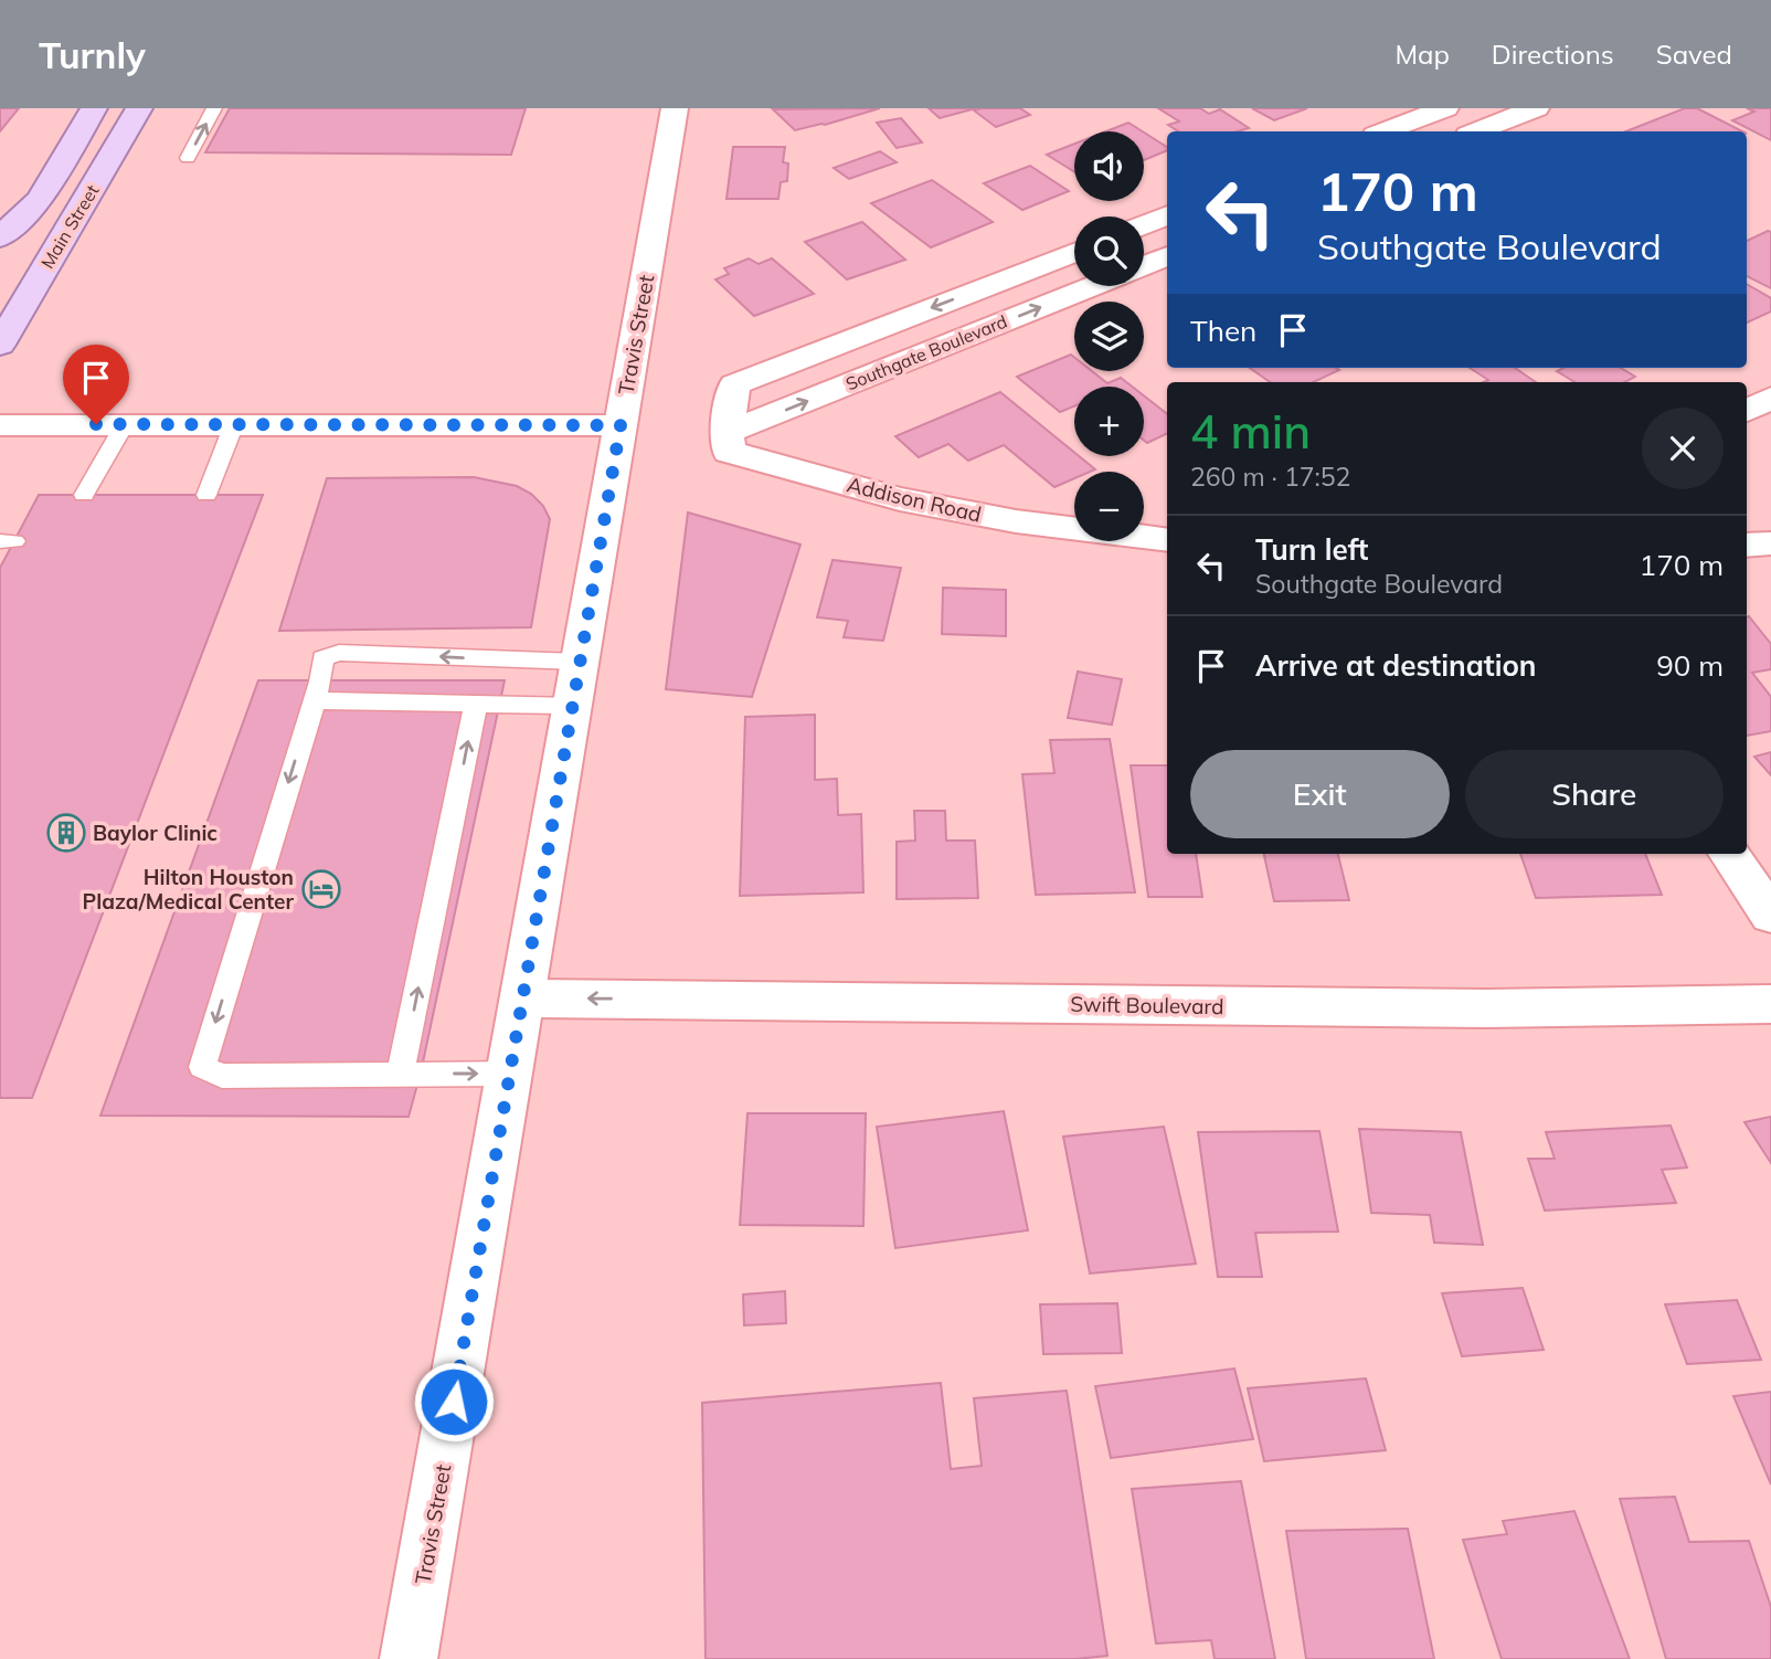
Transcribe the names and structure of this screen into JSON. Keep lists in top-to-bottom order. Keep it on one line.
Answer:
{"streets":{"main road":["Main Street"],"street":["Travis Street","Southgate Boulevard","Addison Road","Swift Boulevard"]},"crossings":[["Travis Street","Swift Boulevard"],["Southgate Boulevard","Addison Road"]],"one_way":["Swift Boulevard"],"places":{"building":["Baylor Clinic"],"hotel":["Hilton Houston Plaza/Medical Center"]},"page":{"header":"Turnly","nav":["Map","Directions","Saved"],"map_buttons":["+","−"],"turn":["170 m","Southgate Boulevard"],"then":"Then","heading":["4 min","260 m · 17:52"],"list":[{"name":"Turn left","note":"Southgate Boulevard","value":"170 m"},{"name":"Arrive at destination","value":"90 m"}],"buttons":["Exit","Share"]}}
